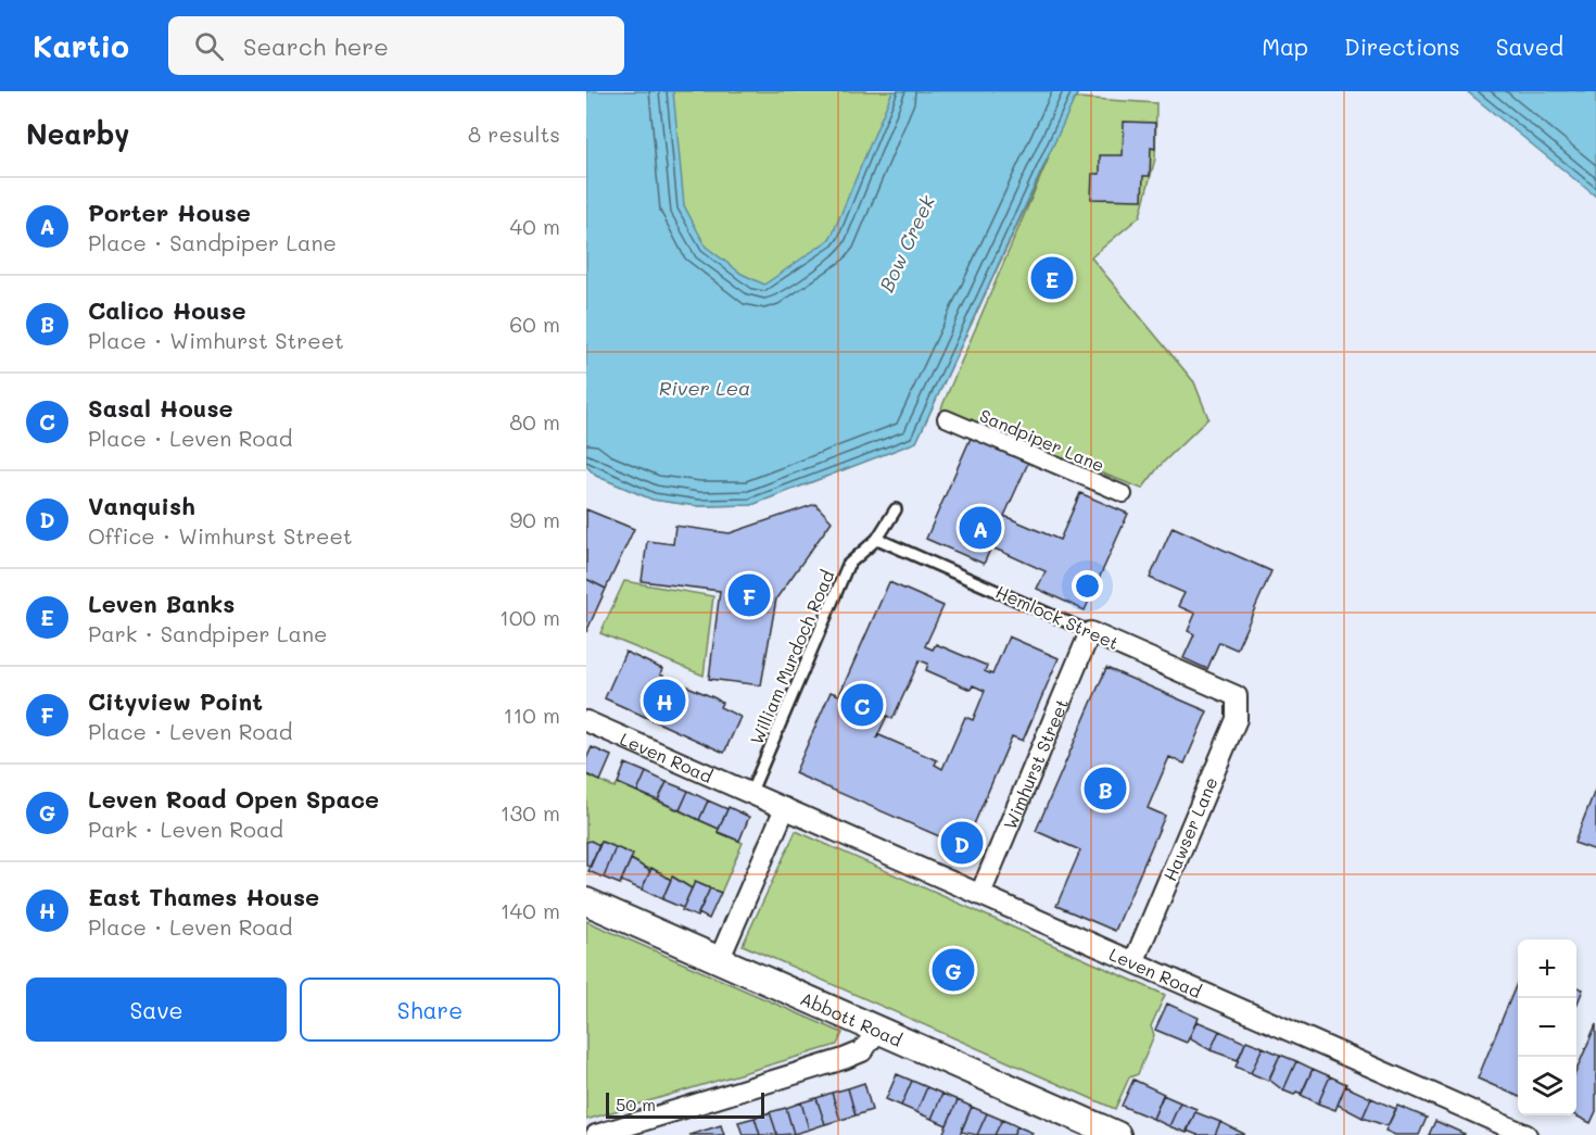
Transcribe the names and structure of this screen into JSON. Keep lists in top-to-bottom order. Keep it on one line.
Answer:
{"streets":{"main road":["Abbott Road"],"street":["Sandpiper Lane","Hemlock Street","Leven Road","Wimhurst Street","Hawser Lane"],"lane":["William Murdoch Road"]},"crossings":[["Hemlock Street","William Murdoch Road"],["Hemlock Street","Wimhurst Street"],["Hemlock Street","Hawser Lane"],["William Murdoch Road","Leven Road"],["Leven Road","Wimhurst Street"],["Leven Road","Hawser Lane"]],"water":["Bow Creek","River Lea"],"scale_bar":"50 m","page":{"header":"Kartio","search":"Search here","nav":["Map","Directions","Saved"],"heading":["Nearby","8 results"],"list":[{"mark":"A","name":"Porter House","note":"Place · Sandpiper Lane","value":"40 m"},{"mark":"B","name":"Calico House","note":"Place · Wimhurst Street","value":"60 m"},{"mark":"C","name":"Sasal House","note":"Place · Leven Road","value":"80 m"},{"mark":"D","name":"Vanquish","note":"Office · Wimhurst Street","value":"90 m"},{"mark":"E","name":"Leven Banks","note":"Park · Sandpiper Lane","value":"100 m"},{"mark":"F","name":"Cityview Point","note":"Place · Leven Road","value":"110 m"},{"mark":"G","name":"Leven Road Open Space","note":"Park · Leven Road","value":"130 m"},{"mark":"H","name":"East Thames House","note":"Place · Leven Road","value":"140 m"}],"pins":["E","A","F","H","C","B","D","G"],"map_buttons":["+","−"],"buttons":["Save","Share"],"scale":"50 m"}}
